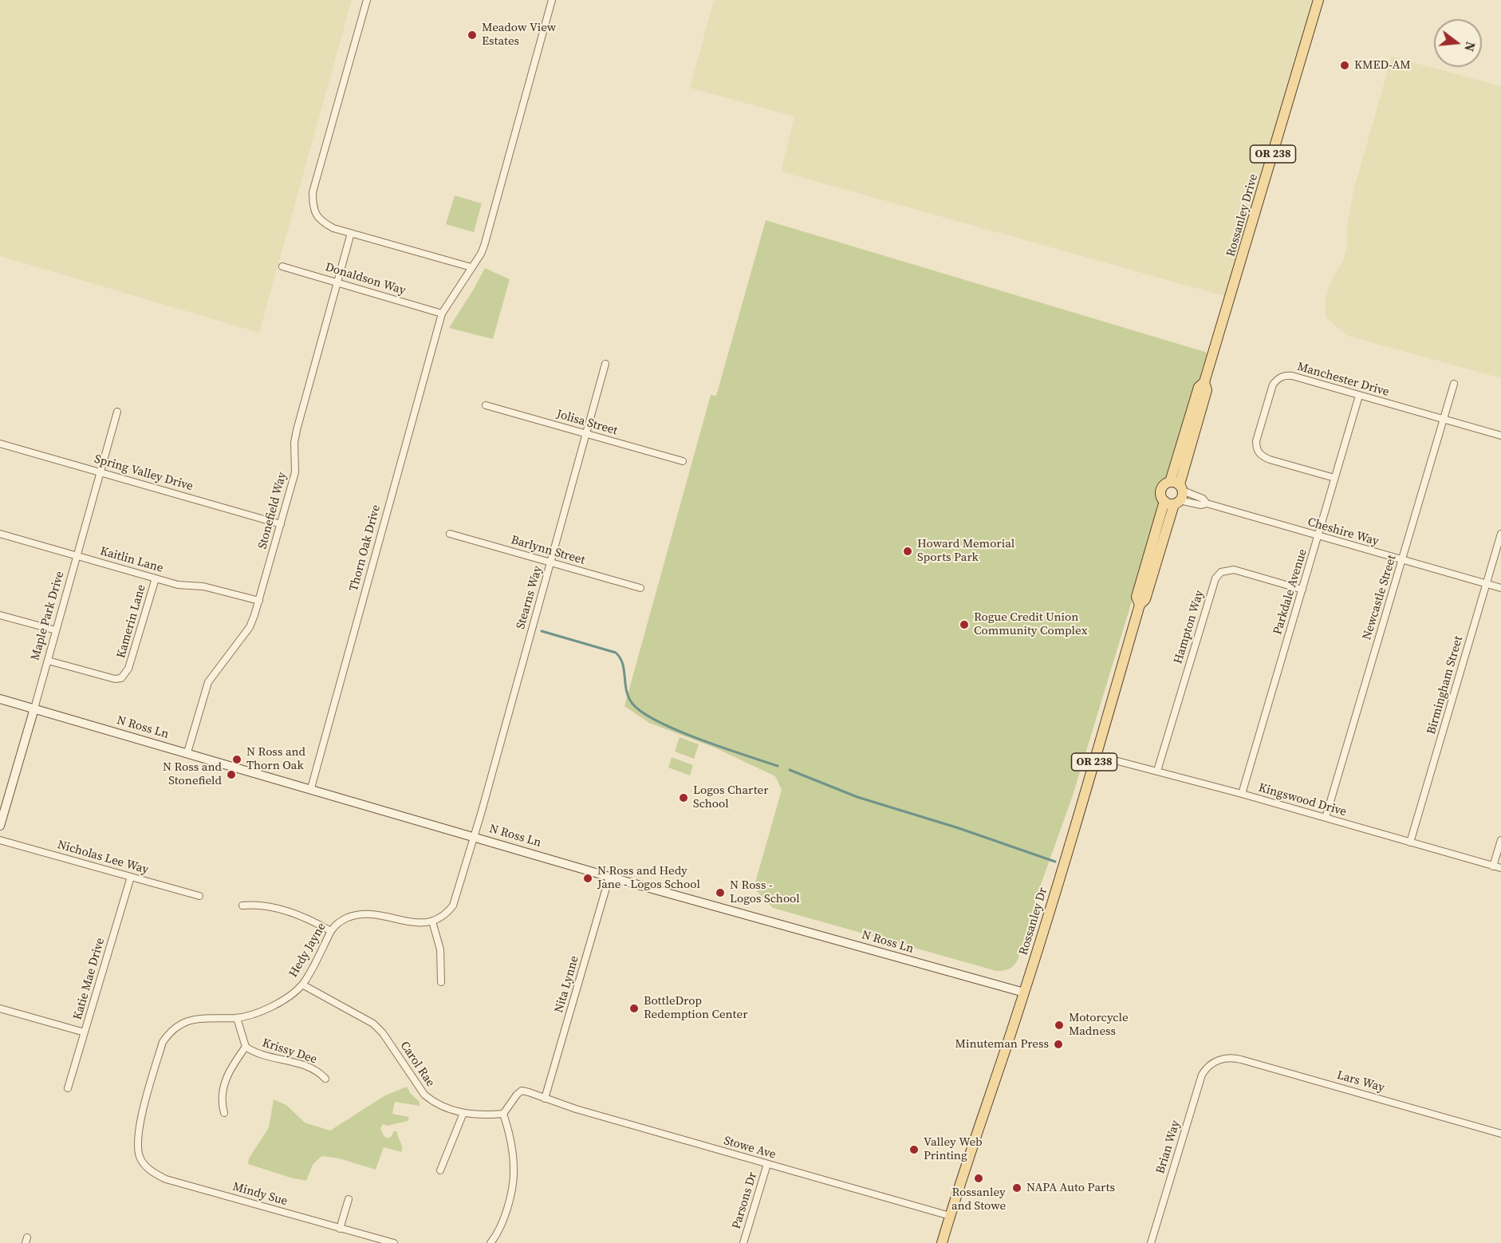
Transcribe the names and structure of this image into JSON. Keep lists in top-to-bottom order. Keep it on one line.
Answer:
{"streets":{"main road":["OR 238","Rossanley Drive","Maple Park Drive","N Ross Ln","Rossanley Dr"],"street":["Donaldson Way","Manchester Drive","Jolisa Street","Spring Valley Drive","Stonefield Way","Cheshire Way","Thorn Oak Drive","Barlynn Street","Kaitlin Lane","Parkdale Avenue","Stearns Way","Newcastle Street","Kamerin Lane","Hampton Way","Birmingham Street","Kingswood Drive","Nicholas Lee Way","Hedy Jayne","Katie Mae Drive","Nita Lynne","Krissy Dee","Carol Rae","Lars Way","Brian Way","Stowe Ave","Mindy Sue","Parsons Dr"]},"crossings":[["Rossanley Drive","Cheshire Way"],["Rossanley Drive","Rossanley Dr"],["Donaldson Way","Stonefield Way"],["Donaldson Way","Thorn Oak Drive"],["Manchester Drive","Parkdale Avenue"],["Manchester Drive","Newcastle Street"],["Jolisa Street","Stearns Way"],["Spring Valley Drive","Stonefield Way"],["Spring Valley Drive","Maple Park Drive"],["Stonefield Way","Kaitlin Lane"],["Stonefield Way","N Ross Ln"],["Cheshire Way","Parkdale Avenue"],["Cheshire Way","Newcastle Street"],["Cheshire Way","Birmingham Street"],["Thorn Oak Drive","N Ross Ln"],["Barlynn Street","Stearns Way"],["Kaitlin Lane","Maple Park Drive"],["Kaitlin Lane","Kamerin Lane"],["Parkdale Avenue","Hampton Way"],["Parkdale Avenue","Kingswood Drive"],["Stearns Way","N Ross Ln"],["Newcastle Street","Kingswood Drive"],["Maple Park Drive","Kamerin Lane"],["Maple Park Drive","N Ross Ln"],["Hampton Way","Kingswood Drive"],["Birmingham Street","Kingswood Drive"],["N Ross Ln","Rossanley Dr"],["N Ross Ln","Nita Lynne"],["Kingswood Drive","Rossanley Dr"],["Nicholas Lee Way","Katie Mae Drive"],["Rossanley Dr","Stowe Ave"],["Hedy Jayne","Carol Rae"],["Hedy Jayne","Mindy Sue"],["Nita Lynne","Stowe Ave"],["Lars Way","Brian Way"],["Stowe Ave","Parsons Dr"]],"places":["Meadow View Estates","KMED-AM","Howard Memorial Sports Park","Rogue Credit Union Community Complex","N Ross and Thorn Oak","N Ross and Stonefield","Logos Charter School","N Ross and Hedy Jane - Logos School","N Ross - Logos School","BottleDrop Redemption Center","Motorcycle Madness","Minuteman Press","Valley Web Printing","Rossanley and Stowe","NAPA Auto Parts"],"north":"right"}
